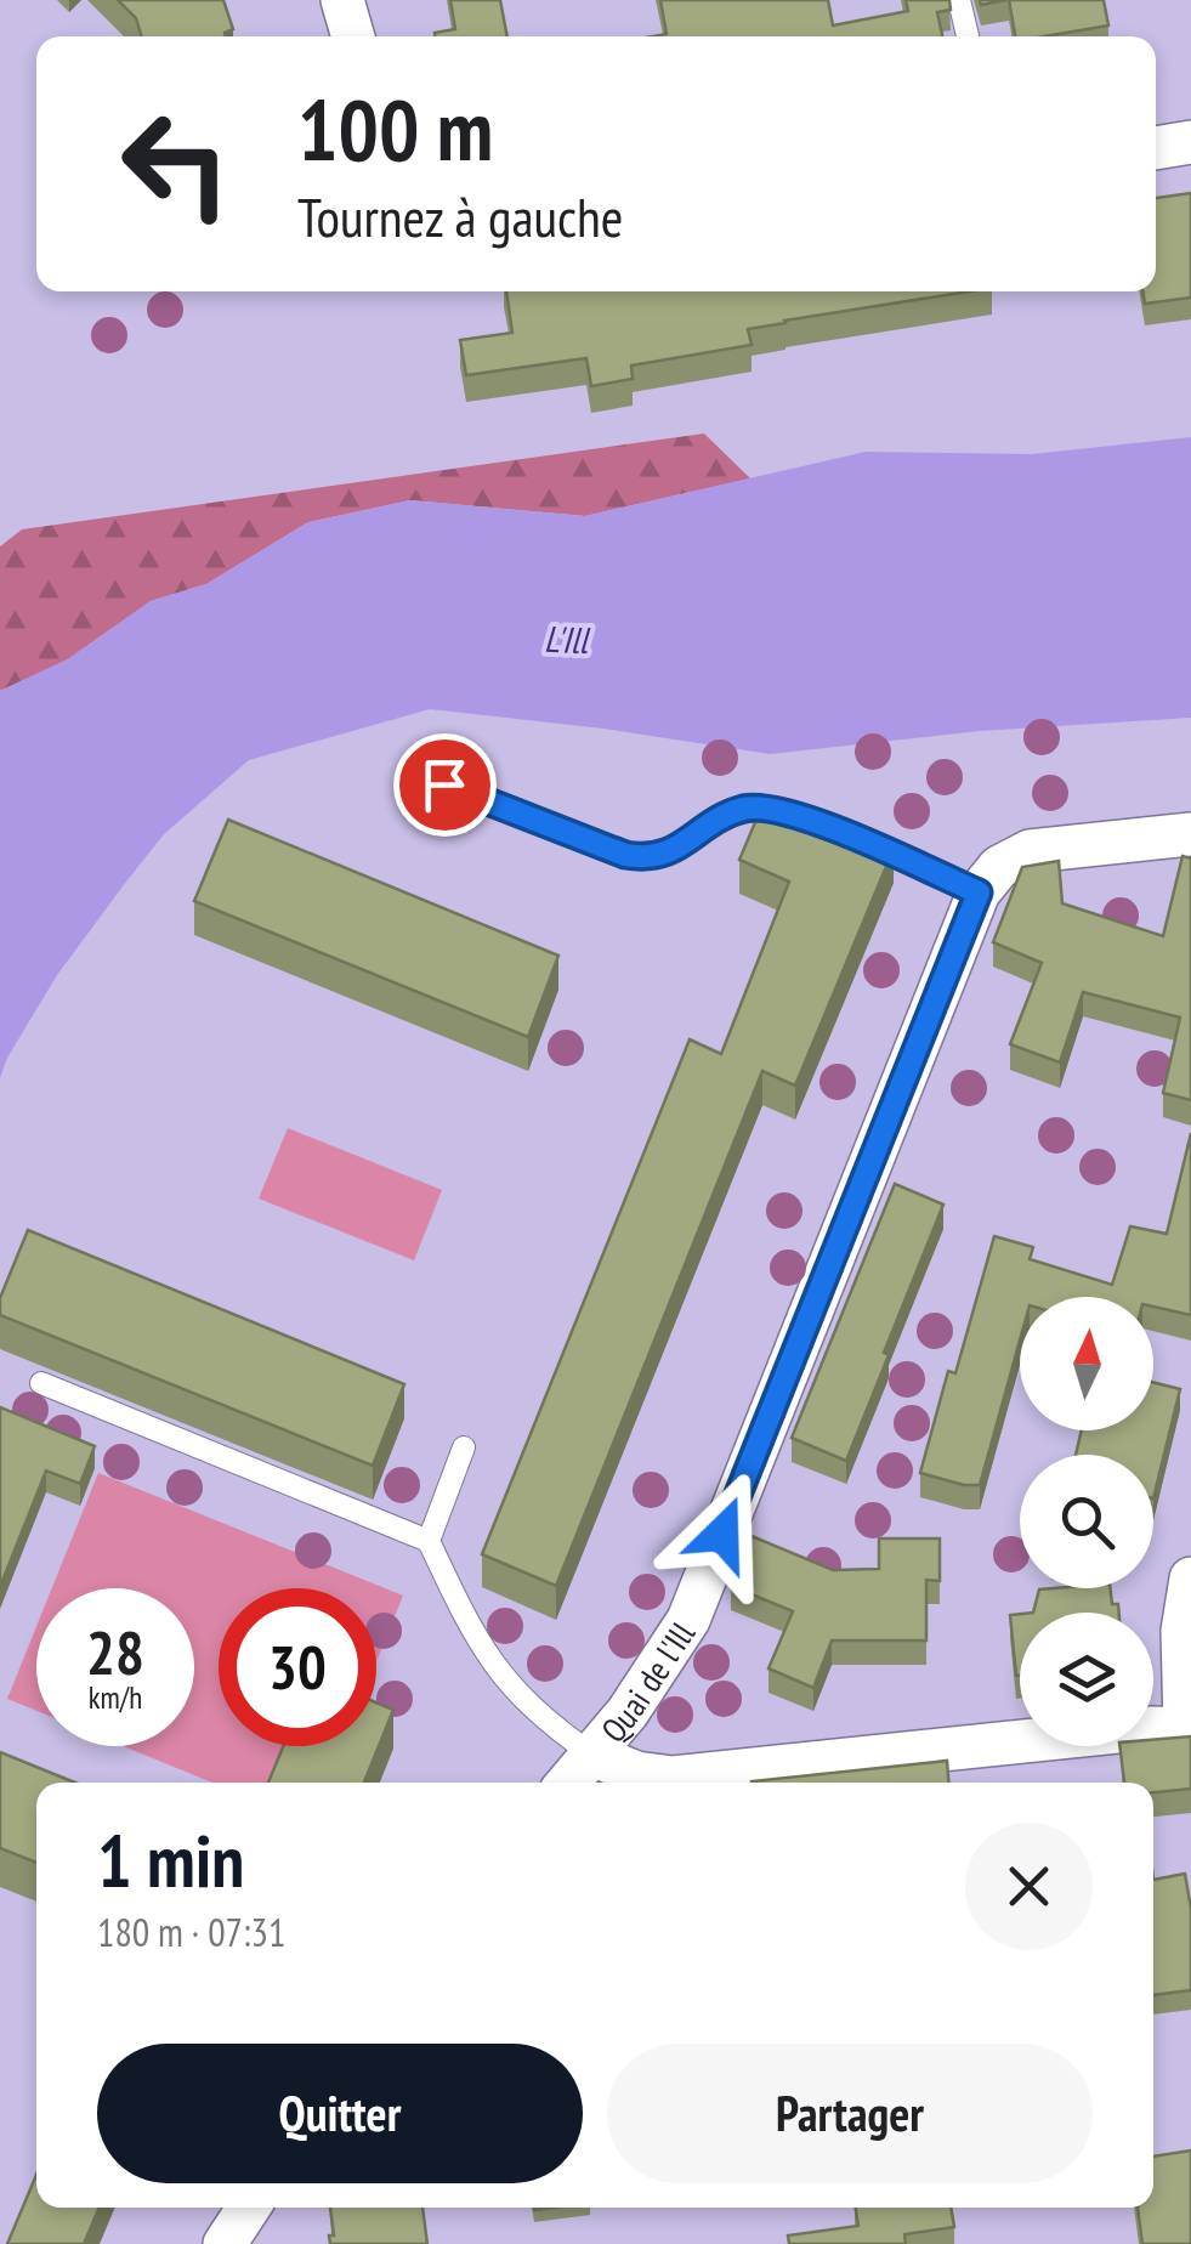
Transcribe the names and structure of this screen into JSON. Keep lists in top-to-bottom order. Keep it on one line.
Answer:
{"streets":{"street":["Quai de l'Ill"]},"water":["L'Ill"],"north":"top","page":{"turn":["100 m","Tournez à gauche"],"speed":"28 km/h","limit":"30","heading":["1 min","180 m · 07:31"],"buttons":["Quitter","Partager"]}}
